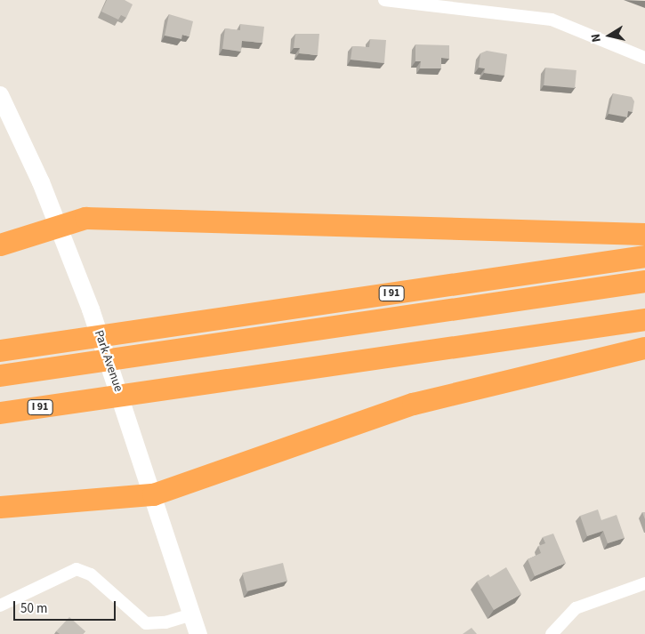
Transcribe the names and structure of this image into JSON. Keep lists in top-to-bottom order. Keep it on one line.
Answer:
{"streets":{"highway":["I 91"],"main road":["Park Avenue"]},"scale_bar":"50 m","north":"left"}
